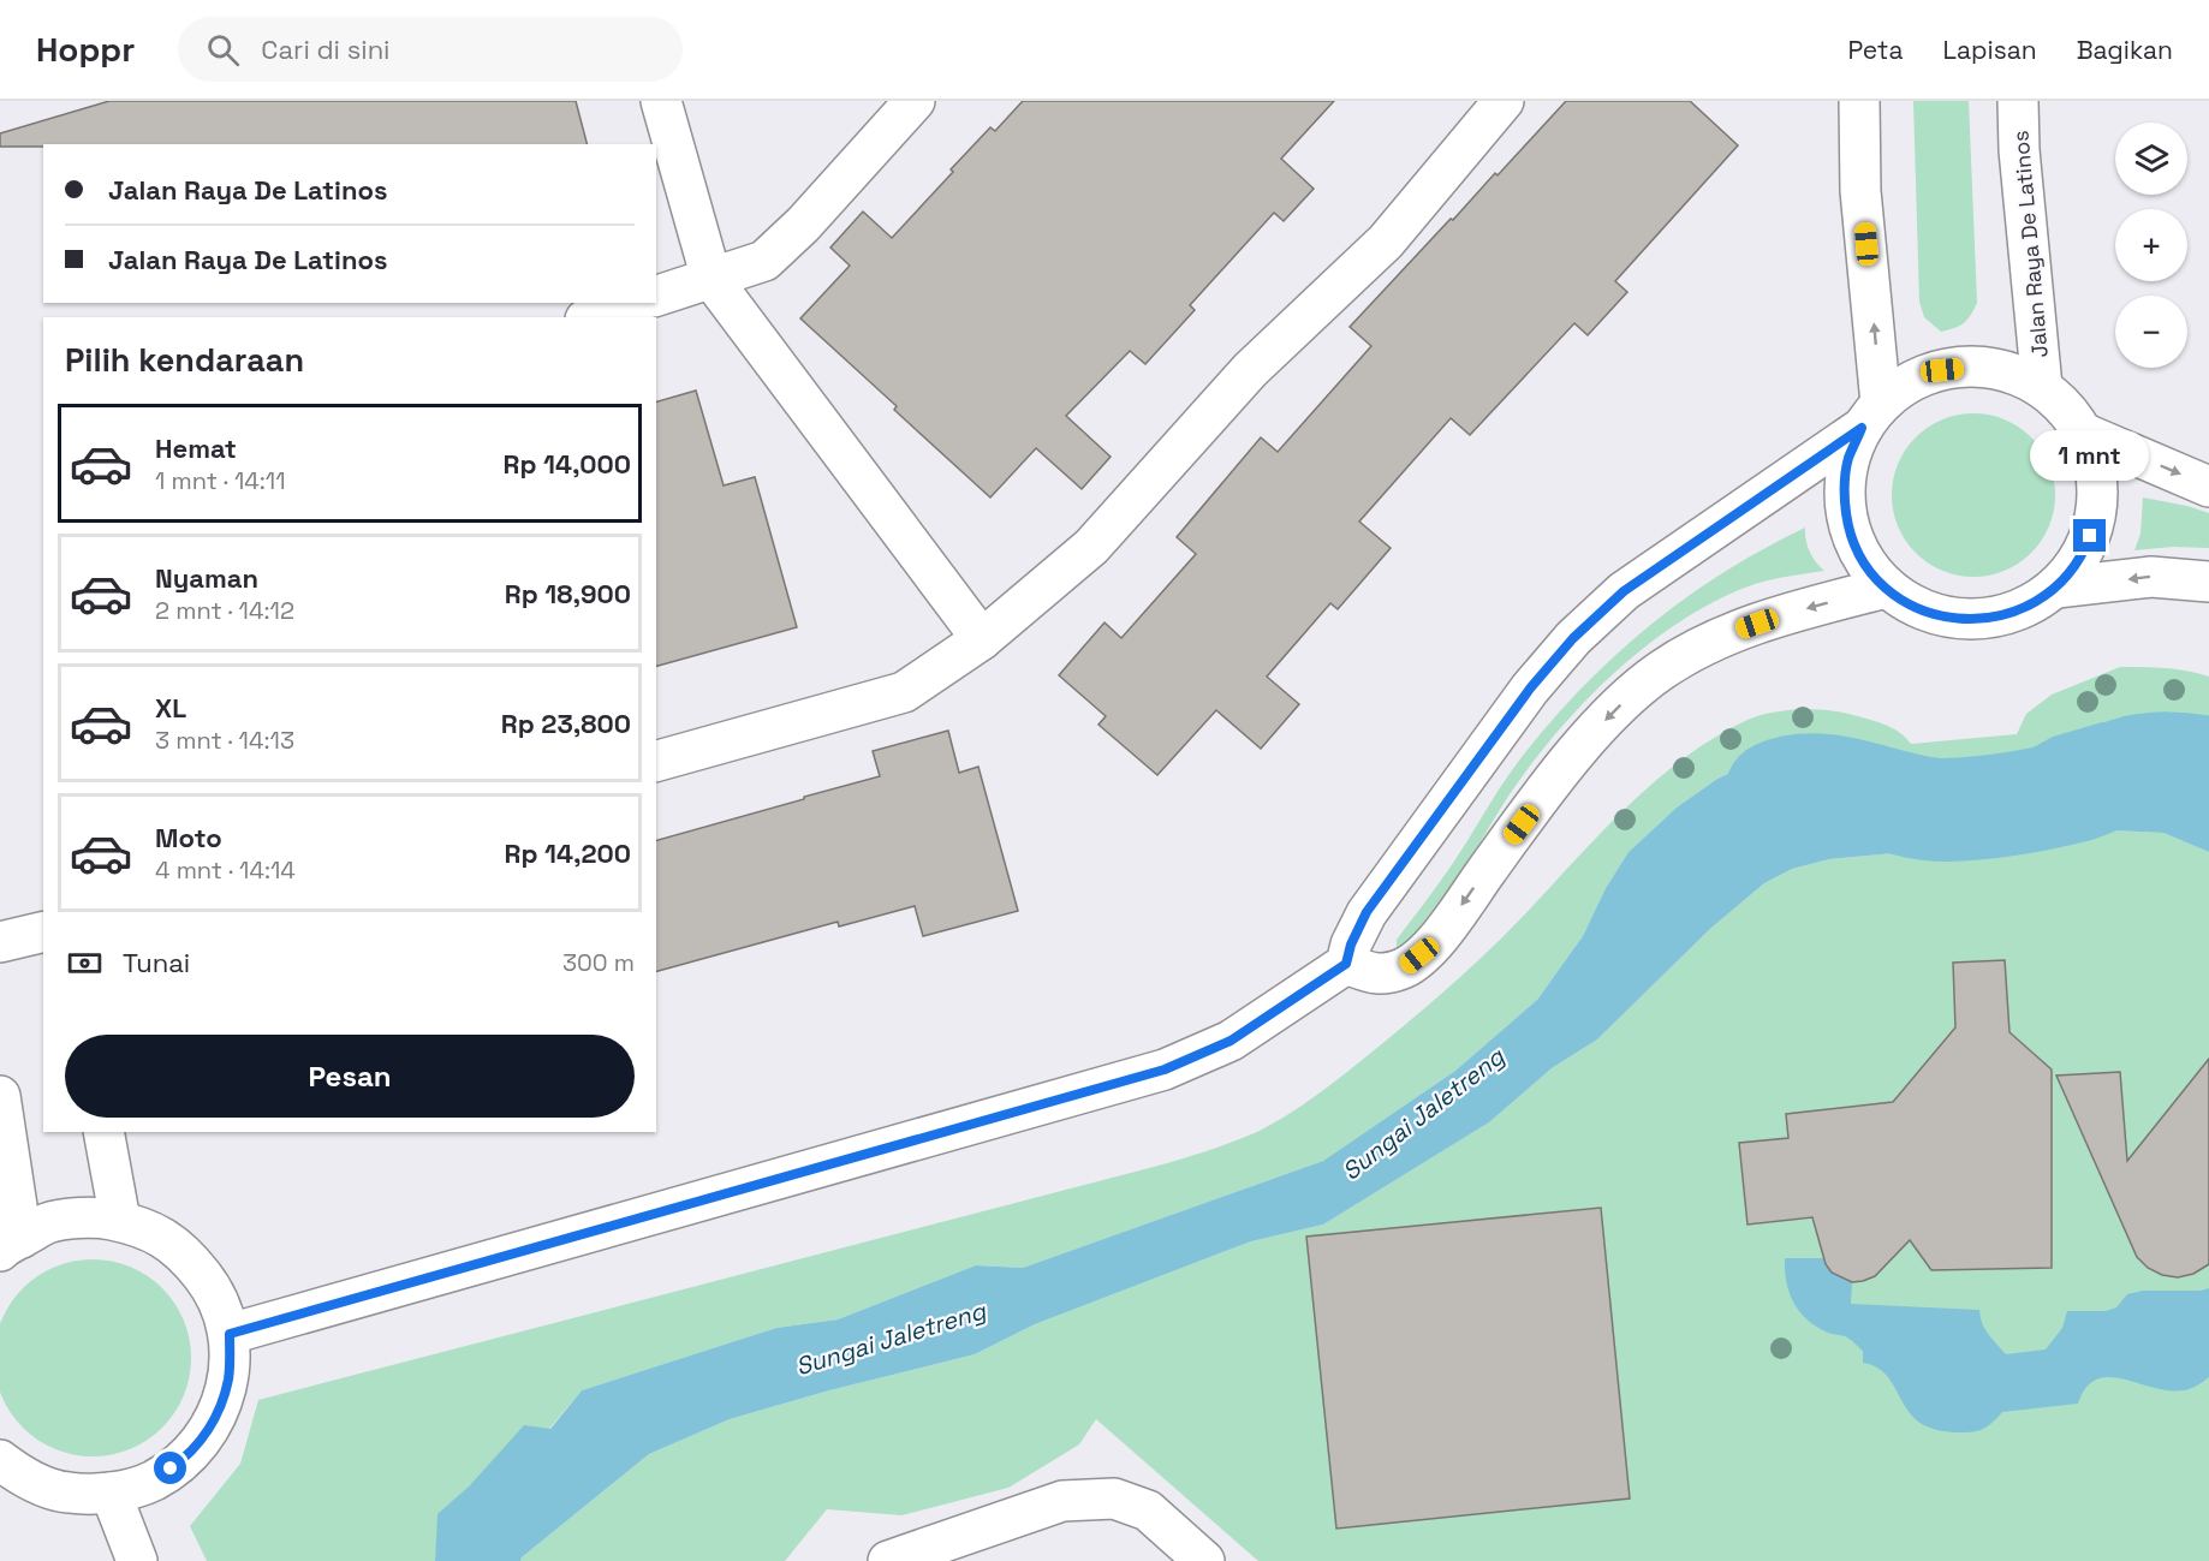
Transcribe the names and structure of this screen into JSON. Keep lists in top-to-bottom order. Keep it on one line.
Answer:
{"streets":{"street":["Jalan Raya De Latinos"]},"water":["Sungai Jaletreng"],"page":{"header":"Hoppr","search":"Cari di sini","nav":["Peta","Lapisan","Bagikan"],"map_buttons":["+","−"],"banner":["Jalan Raya De Latinos","Jalan Raya De Latinos"],"heading":"Pilih kendaraan","list":[{"name":"Hemat","note":"1 mnt · 14:11","value":"Rp 14,000"},{"name":"Nyaman","note":"2 mnt · 14:12","value":"Rp 18,900"},{"name":"XL","note":"3 mnt · 14:13","value":"Rp 23,800"},{"name":"Moto","note":"4 mnt · 14:14","value":"Rp 14,200"}],"bubble":"1 mnt","pay":["Tunai","300 m"],"buttons":"Pesan"}}
